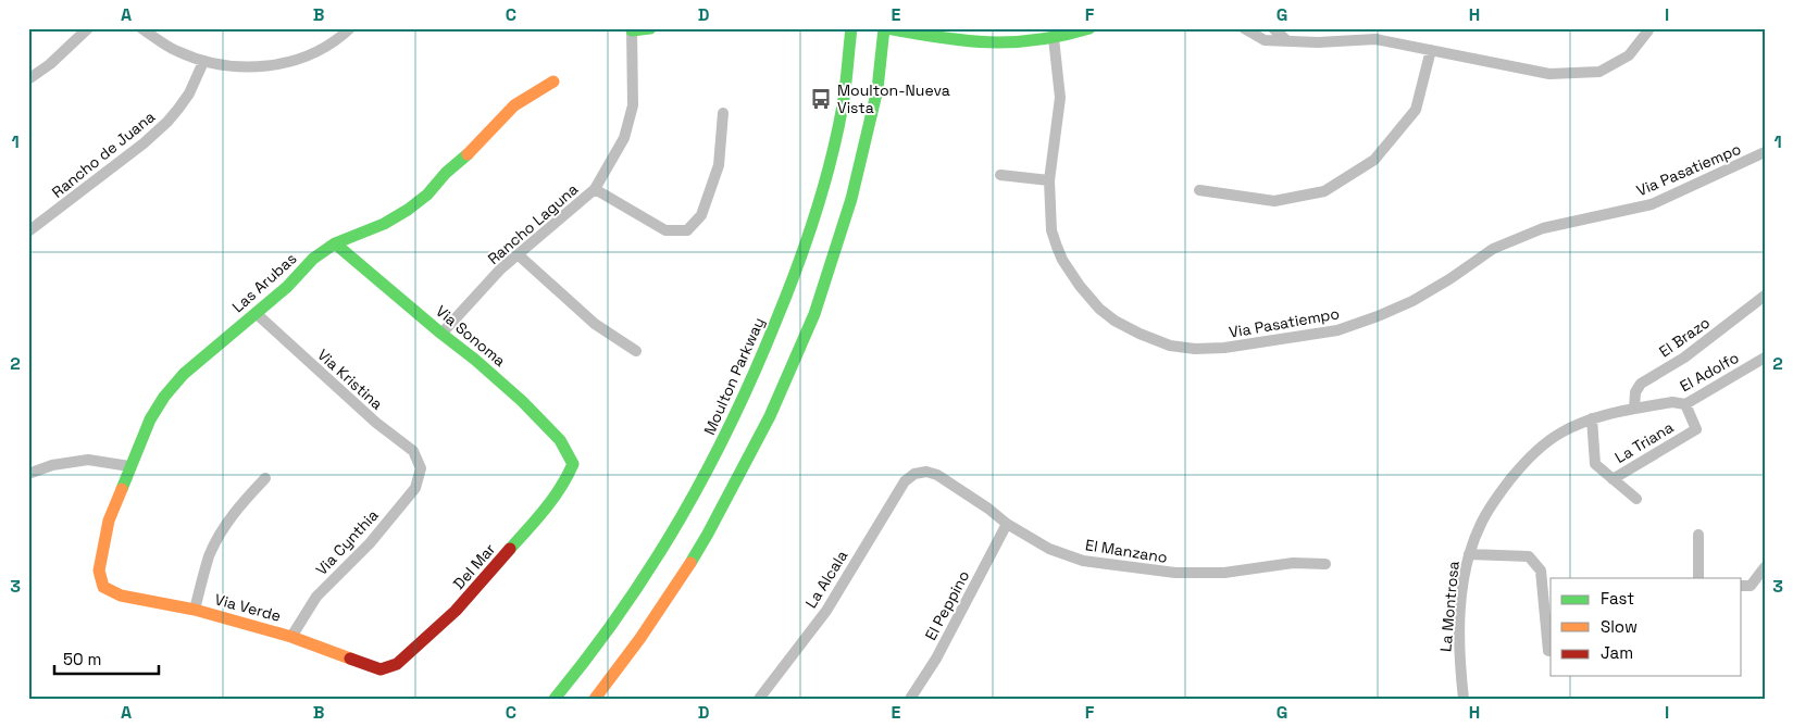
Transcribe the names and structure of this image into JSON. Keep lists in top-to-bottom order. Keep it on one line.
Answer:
{"streets":{"street":["Rancho de Juana","Via Pasatiempo","Rancho Laguna","Las Arubas","Via Sonoma","El Brazo","El Adolfo","Moulton Parkway","Via Kristina","La Triana","Via Cynthia","El Manzano","Del Mar","La Alcala","El Peppino","La Montrosa","Via Verde"]},"crossings":[["Rancho Laguna","Via Sonoma"],["Las Arubas","Via Sonoma"],["Las Arubas","Via Kristina"],["Las Arubas","Via Verde"],["Via Sonoma","Del Mar"],["El Brazo","El Adolfo"],["El Brazo","La Montrosa"],["El Adolfo","La Triana"],["El Adolfo","La Montrosa"],["Via Kristina","Via Cynthia"],["Via Cynthia","Via Verde"],["El Manzano","La Alcala"],["El Manzano","El Peppino"],["Del Mar","Via Verde"]],"places":{"bus stop":["Moulton-Nueva Vista"]},"legend":["Fast","Slow","Jam"],"scale_bar":"50 m","grid":{"columns":["A","B","C","D","E","F","G","H","I"],"rows":["1","2","3"]}}
